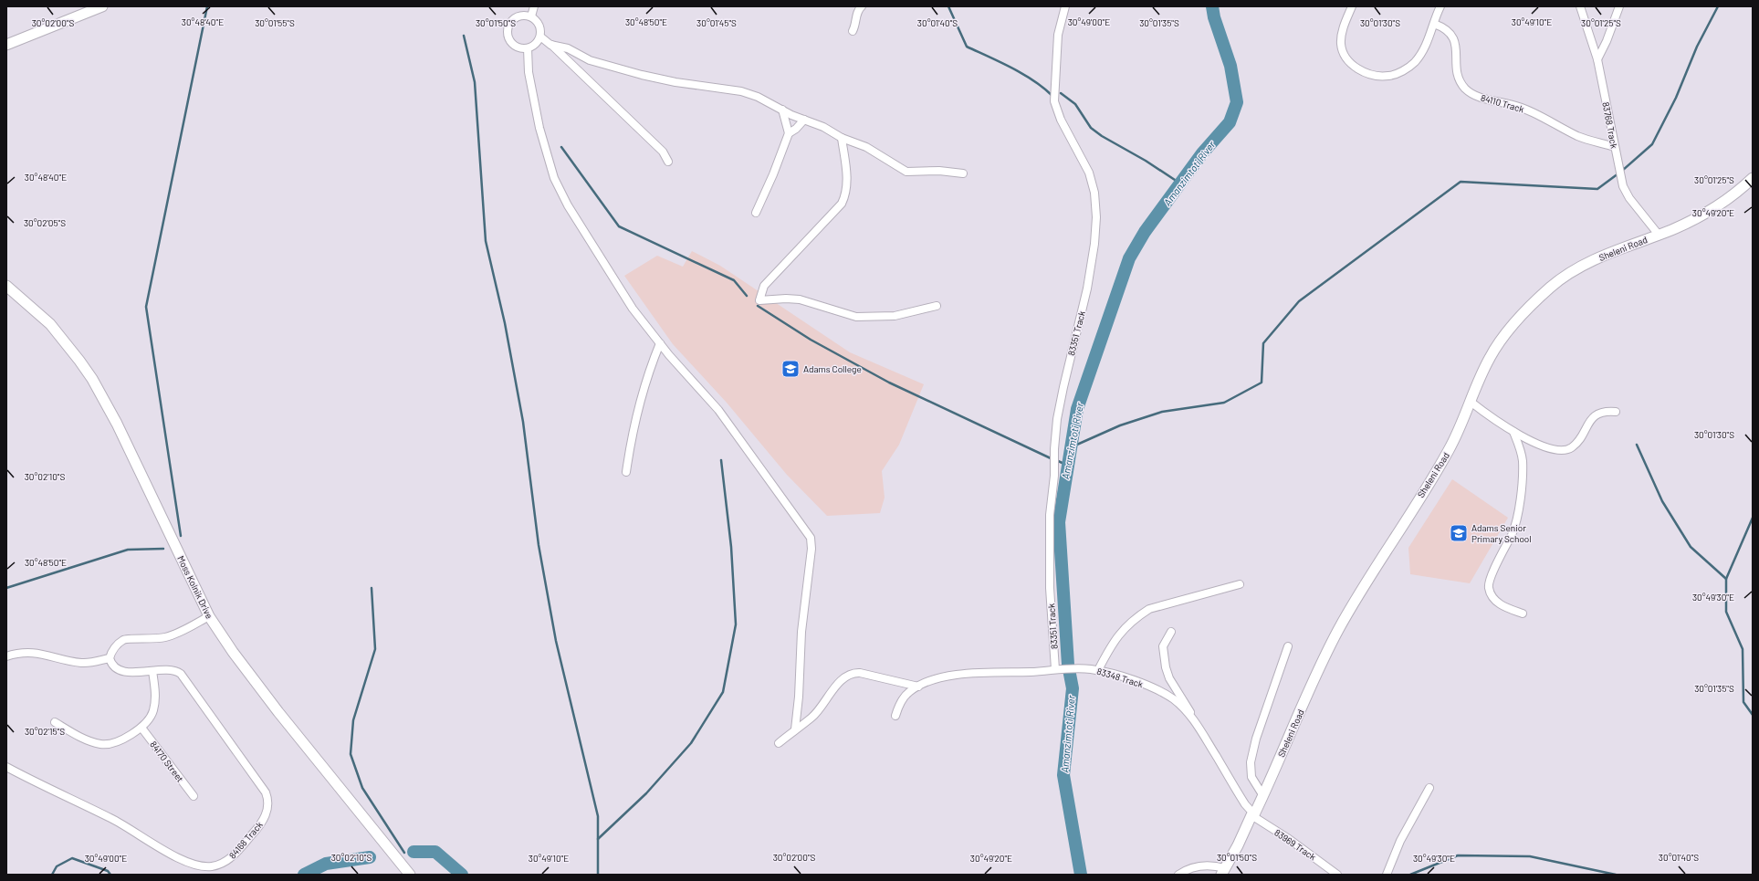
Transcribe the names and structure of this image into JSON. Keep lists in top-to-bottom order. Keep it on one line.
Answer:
{"streets":{"street":["84110 Track","83768 Track","Sheleni Road","83351 Track","Moss Kolnik Drive","83348 Track","84170 Street","84168 Track","83969 Track"]},"crossings":[["84110 Track","83768 Track"],["83768 Track","Sheleni Road"],["Sheleni Road","83348 Track"],["Sheleni Road","83969 Track"],["83351 Track","83348 Track"],["83348 Track","83969 Track"]],"water":["Amanzimtoti River"],"places":{"school or university":["Adams College","Adams Senior Primary School"]},"coordinates":["30°48'40\"E","30°48'50\"E","30°49'00\"E","30°49'10\"E","30°02'00\"S","30°01'55\"S","30°01'50\"S","30°01'45\"S","30°01'35\"S","30°01'30\"S","30°01'40\"S","30°01'25\"S","30°49'20\"E","30°02'05\"S","30°02'10\"S","30°49'30\"E","30°02'15\"S"]}
